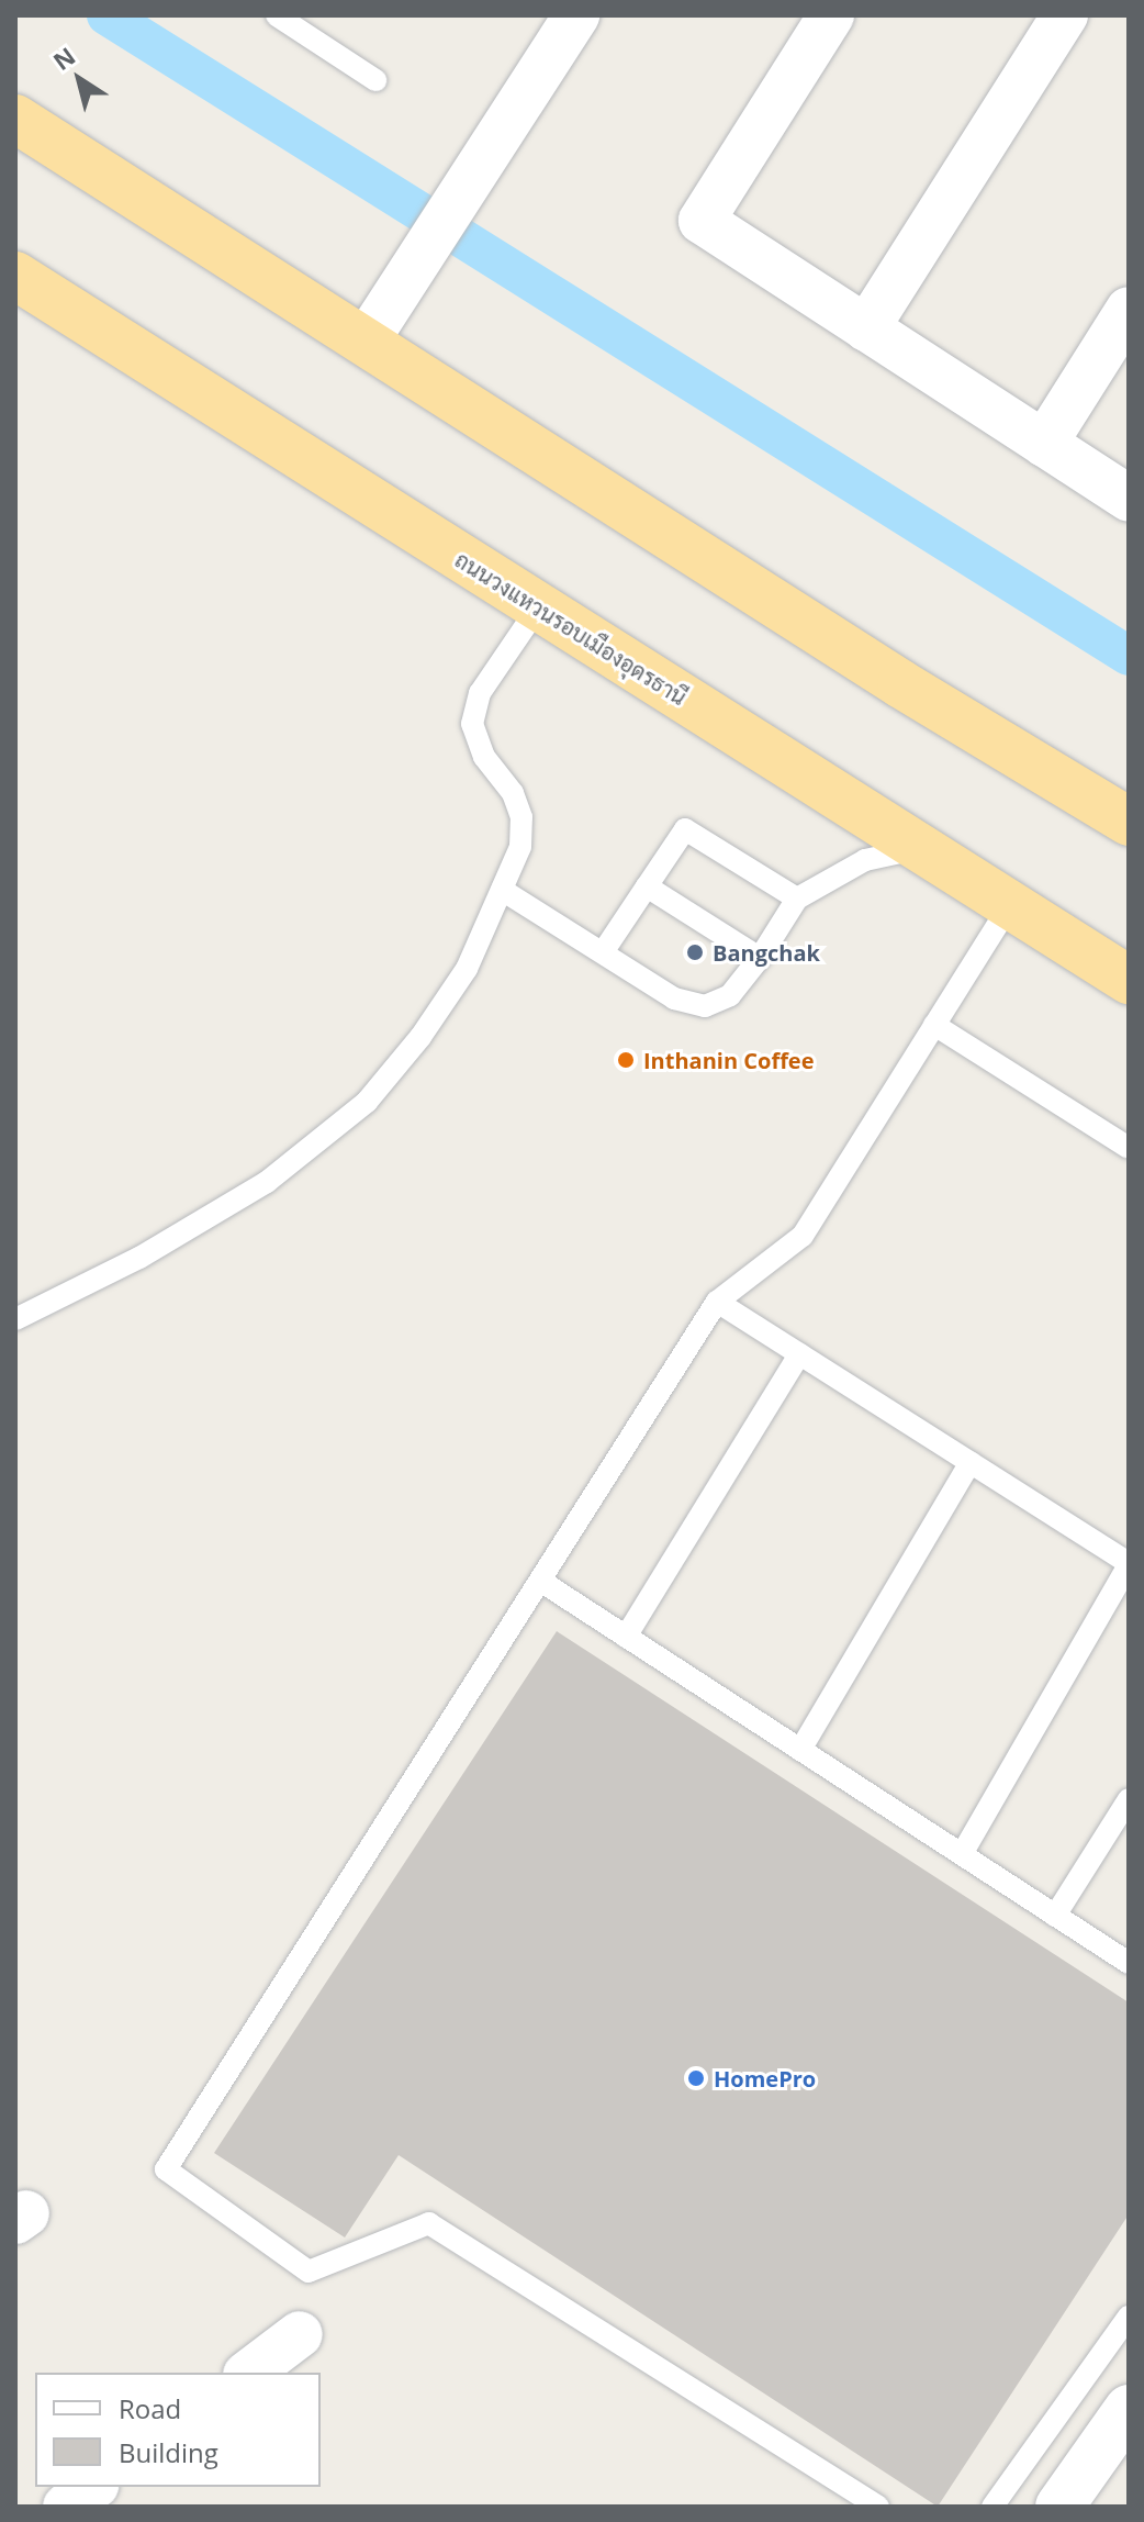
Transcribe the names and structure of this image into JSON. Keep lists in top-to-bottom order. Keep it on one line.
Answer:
{"streets":{"highway":["ถนนวงแหวนรอบเมืองอุดรธานี"]},"places":["Bangchak","Inthanin Coffee","HomePro"],"legend":["Road","Building"],"north":"top left"}
